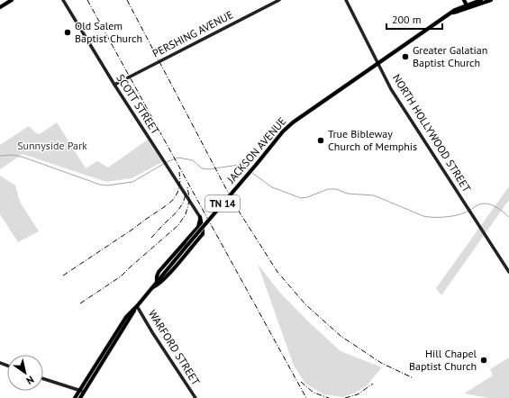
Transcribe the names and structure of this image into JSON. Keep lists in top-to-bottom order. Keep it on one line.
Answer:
{"streets":{"main road":["PERSHING AVENUE","SCOTT STREET","NORTH HOLLYWOOD STREET","JACKSON AVENUE","TN 14","WARFORD STREET"]},"crossings":[["PERSHING AVENUE","SCOTT STREET"],["NORTH HOLLYWOOD STREET","JACKSON AVENUE"],["JACKSON AVENUE","WARFORD STREET"]],"parks":["Sunnyside Park"],"places":["Old Salem Baptist Church","Greater Galatian Baptist Church","True Bibleway Church of Memphis","Hill Chapel Baptist Church"],"scale_bar":"200 m","north":"bottom right"}
